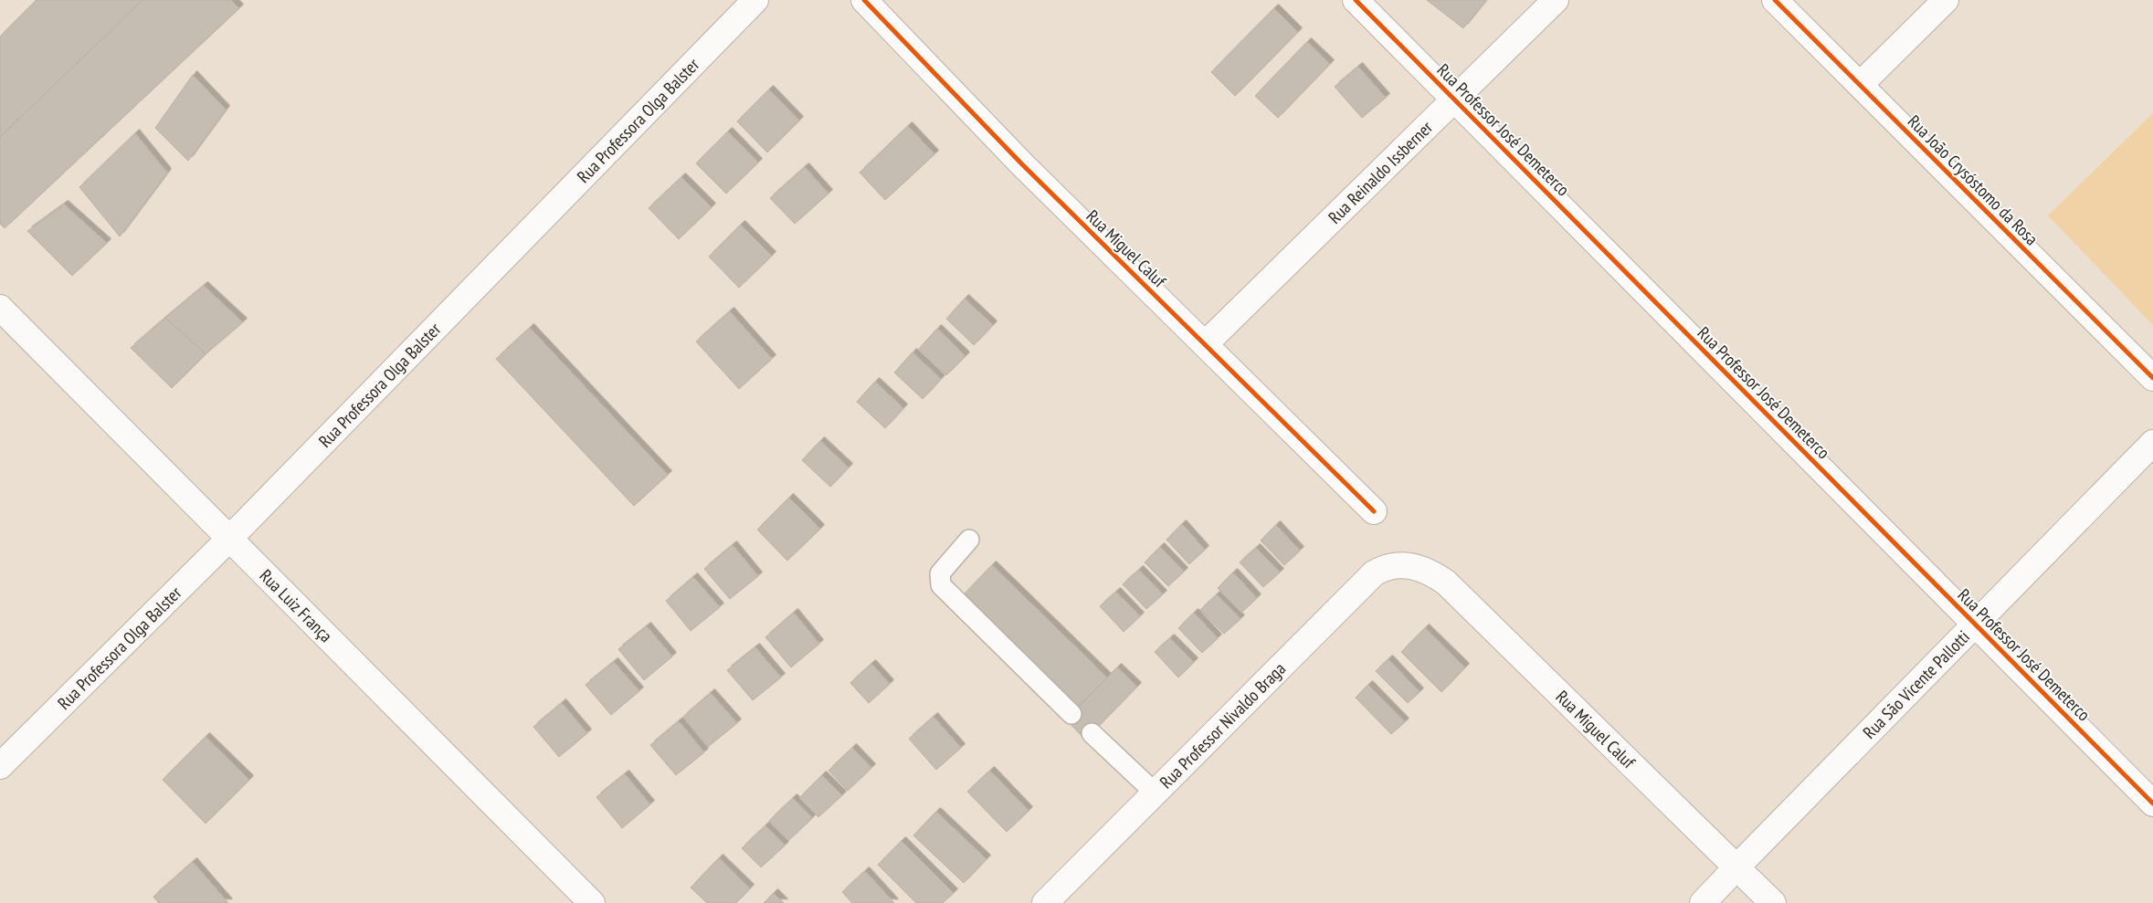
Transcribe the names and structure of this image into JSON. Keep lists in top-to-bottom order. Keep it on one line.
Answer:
{"streets":{"main road":["Rua Professora Olga Balster","Rua Professor José Demeterco","Rua Reinaldo Issberner","Rua João Crysóstomo da Rosa","Rua Miguel Caluf","Rua Luiz França","Rua São Vicente Pallotti","Rua Professor Nivaldo Braga"]},"crossings":[["Rua Professora Olga Balster","Rua Luiz França"],["Rua Professor José Demeterco","Rua Reinaldo Issberner"],["Rua Professor José Demeterco","Rua São Vicente Pallotti"],["Rua Reinaldo Issberner","Rua Miguel Caluf"],["Rua Miguel Caluf","Rua São Vicente Pallotti"],["Rua Miguel Caluf","Rua Professor Nivaldo Braga"]]}
